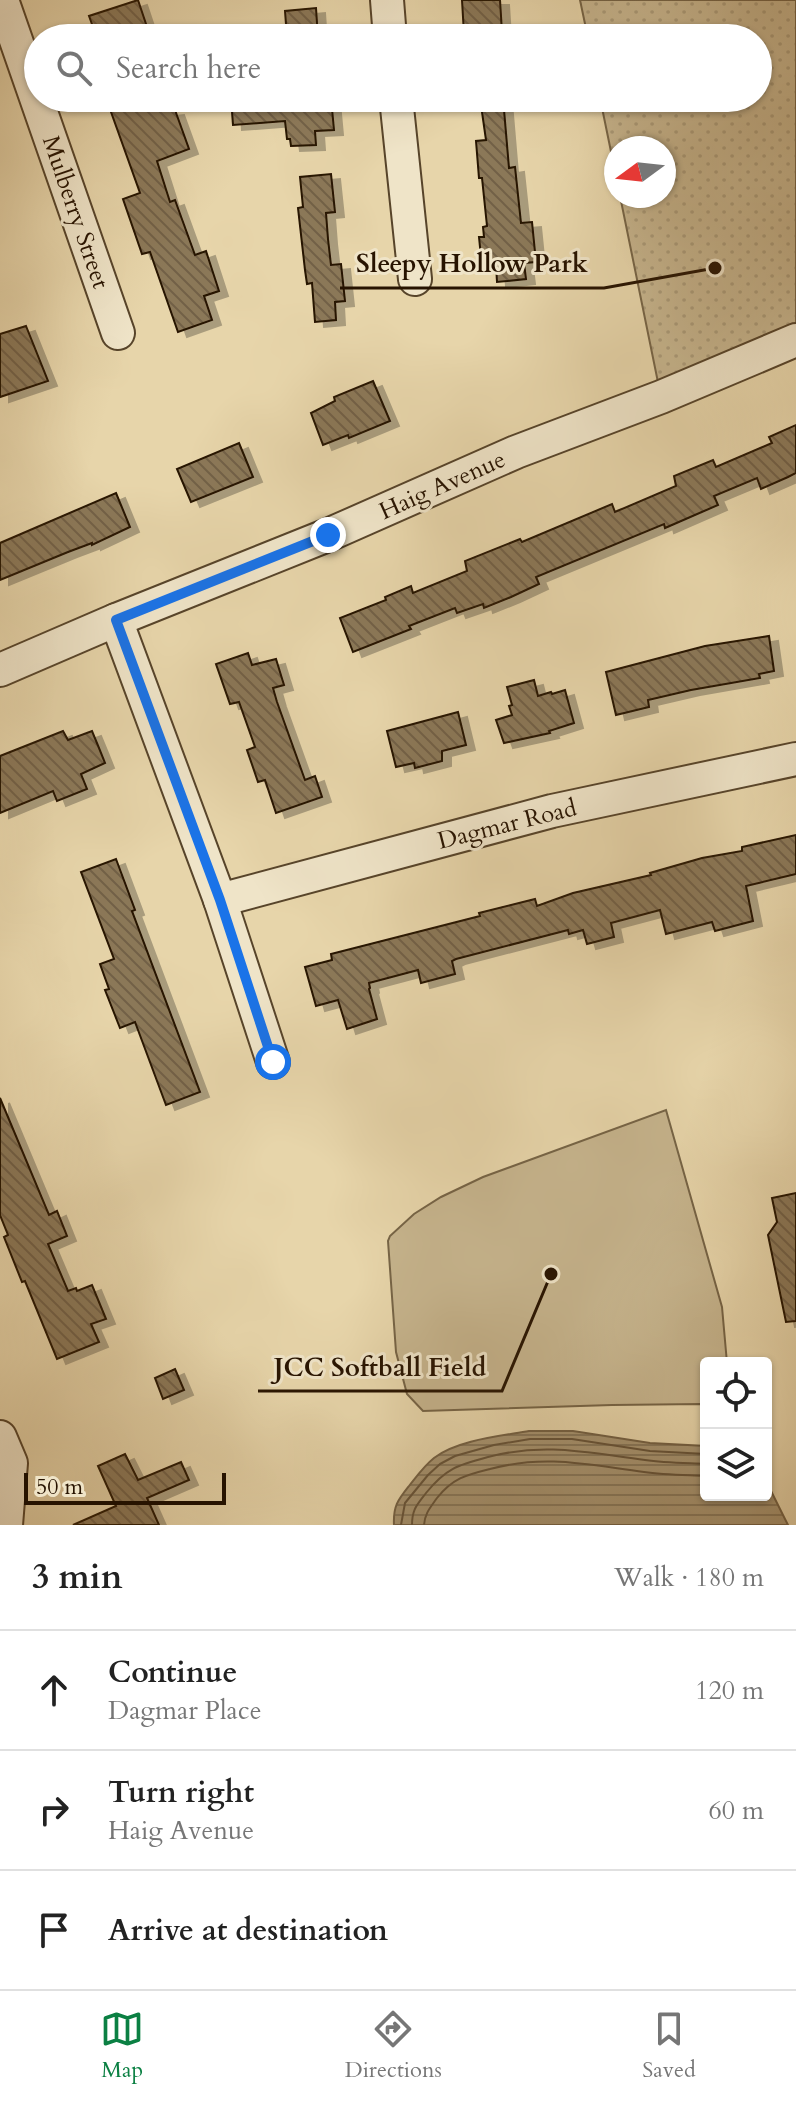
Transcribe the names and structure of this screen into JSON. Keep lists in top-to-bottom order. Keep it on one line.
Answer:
{"streets":{"street":["Mulberry Street","Haig Avenue","Dagmar Road"]},"places":["Sleepy Hollow Park","JCC Softball Field"],"scale_bar":"50 m","north":"left","page":{"search":"Search here","scale":"50 m","heading":["3 min","Walk · 180 m"],"list":[["Continue","Dagmar Place","120 m"],["Turn right","Haig Avenue","60 m"],"Arrive at destination"],"nav":["Map","Directions","Saved"]}}
